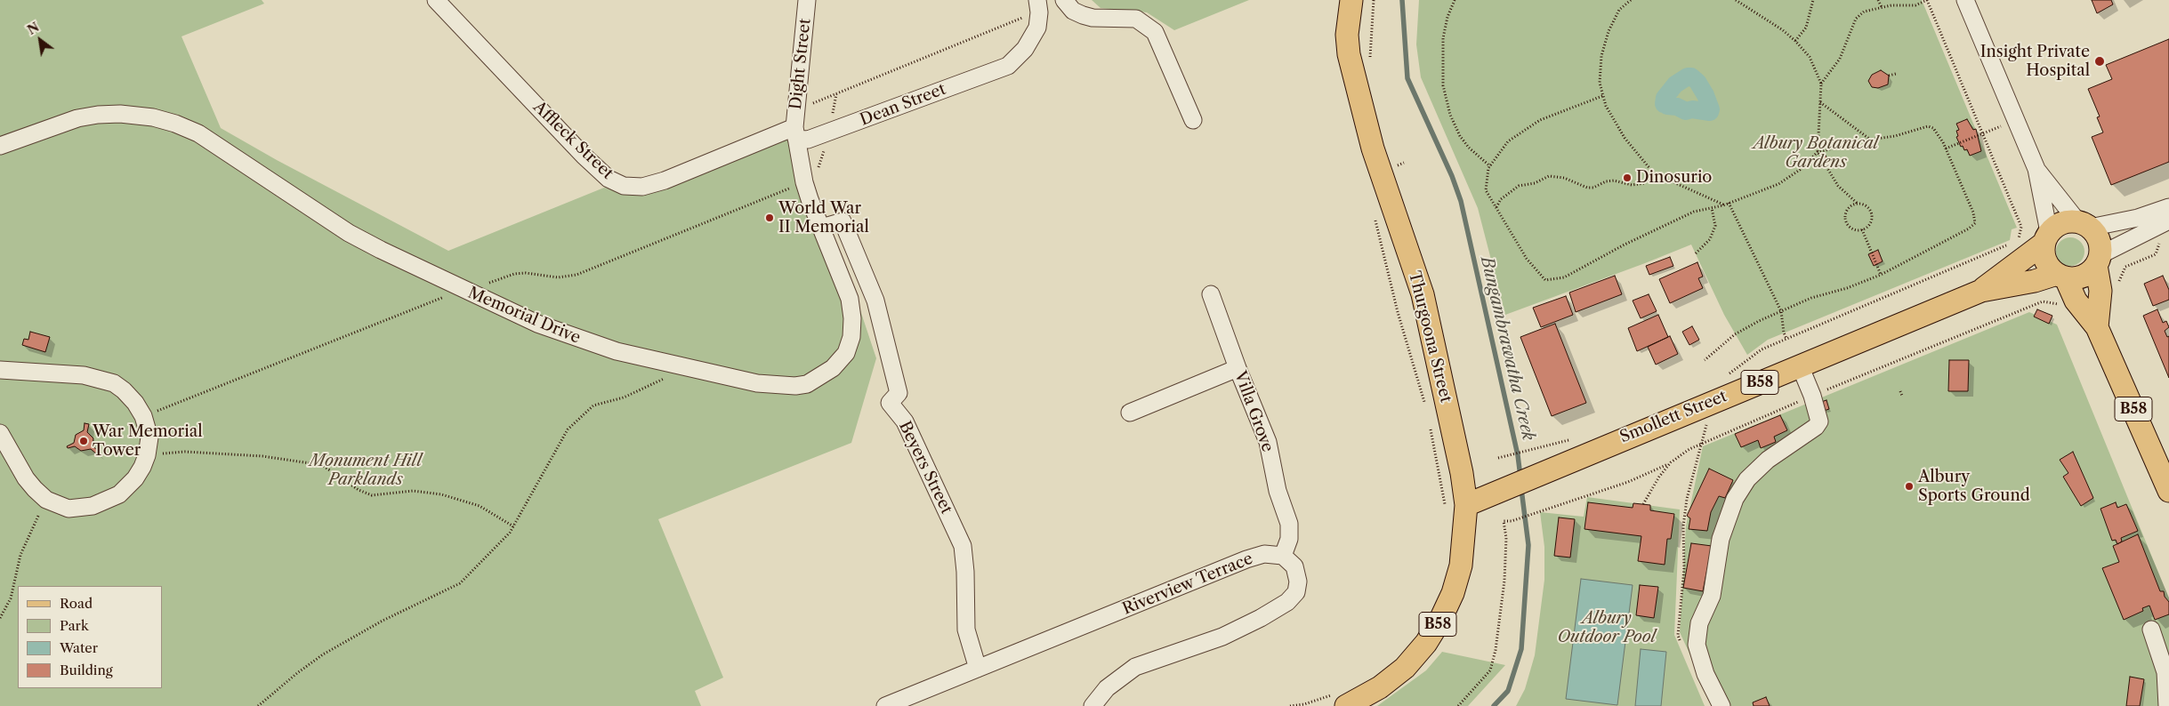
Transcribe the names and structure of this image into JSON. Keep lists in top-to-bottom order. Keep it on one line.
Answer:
{"streets":{"main road":["Thurgoona Street","B58","Smollett Street"],"street":["Dight Street","Dean Street","Affleck Street","Memorial Drive","Villa Grove","Beyers Street","Riverview Terrace"]},"crossings":[["Dight Street","Dean Street"],["Dight Street","Affleck Street"],["Dight Street","Memorial Drive"],["Dean Street","Affleck Street"],["Dean Street","Memorial Drive"],["Affleck Street","Memorial Drive"],["Memorial Drive","Beyers Street"],["Thurgoona Street","B58"],["Thurgoona Street","Smollett Street"],["B58","Smollett Street"],["Villa Grove","Riverview Terrace"],["Beyers Street","Riverview Terrace"]],"water":["Bungambrawatha Creek"],"parks":["Albury Botanical Gardens","Monument Hill Parklands","Albury Outdoor Pool"],"places":["Insight Private Hospital","Dinosurio","World War II Memorial","War Memorial Tower","Albury Sports Ground"],"legend":["Road","Park","Water","Building"],"north":"top left"}
